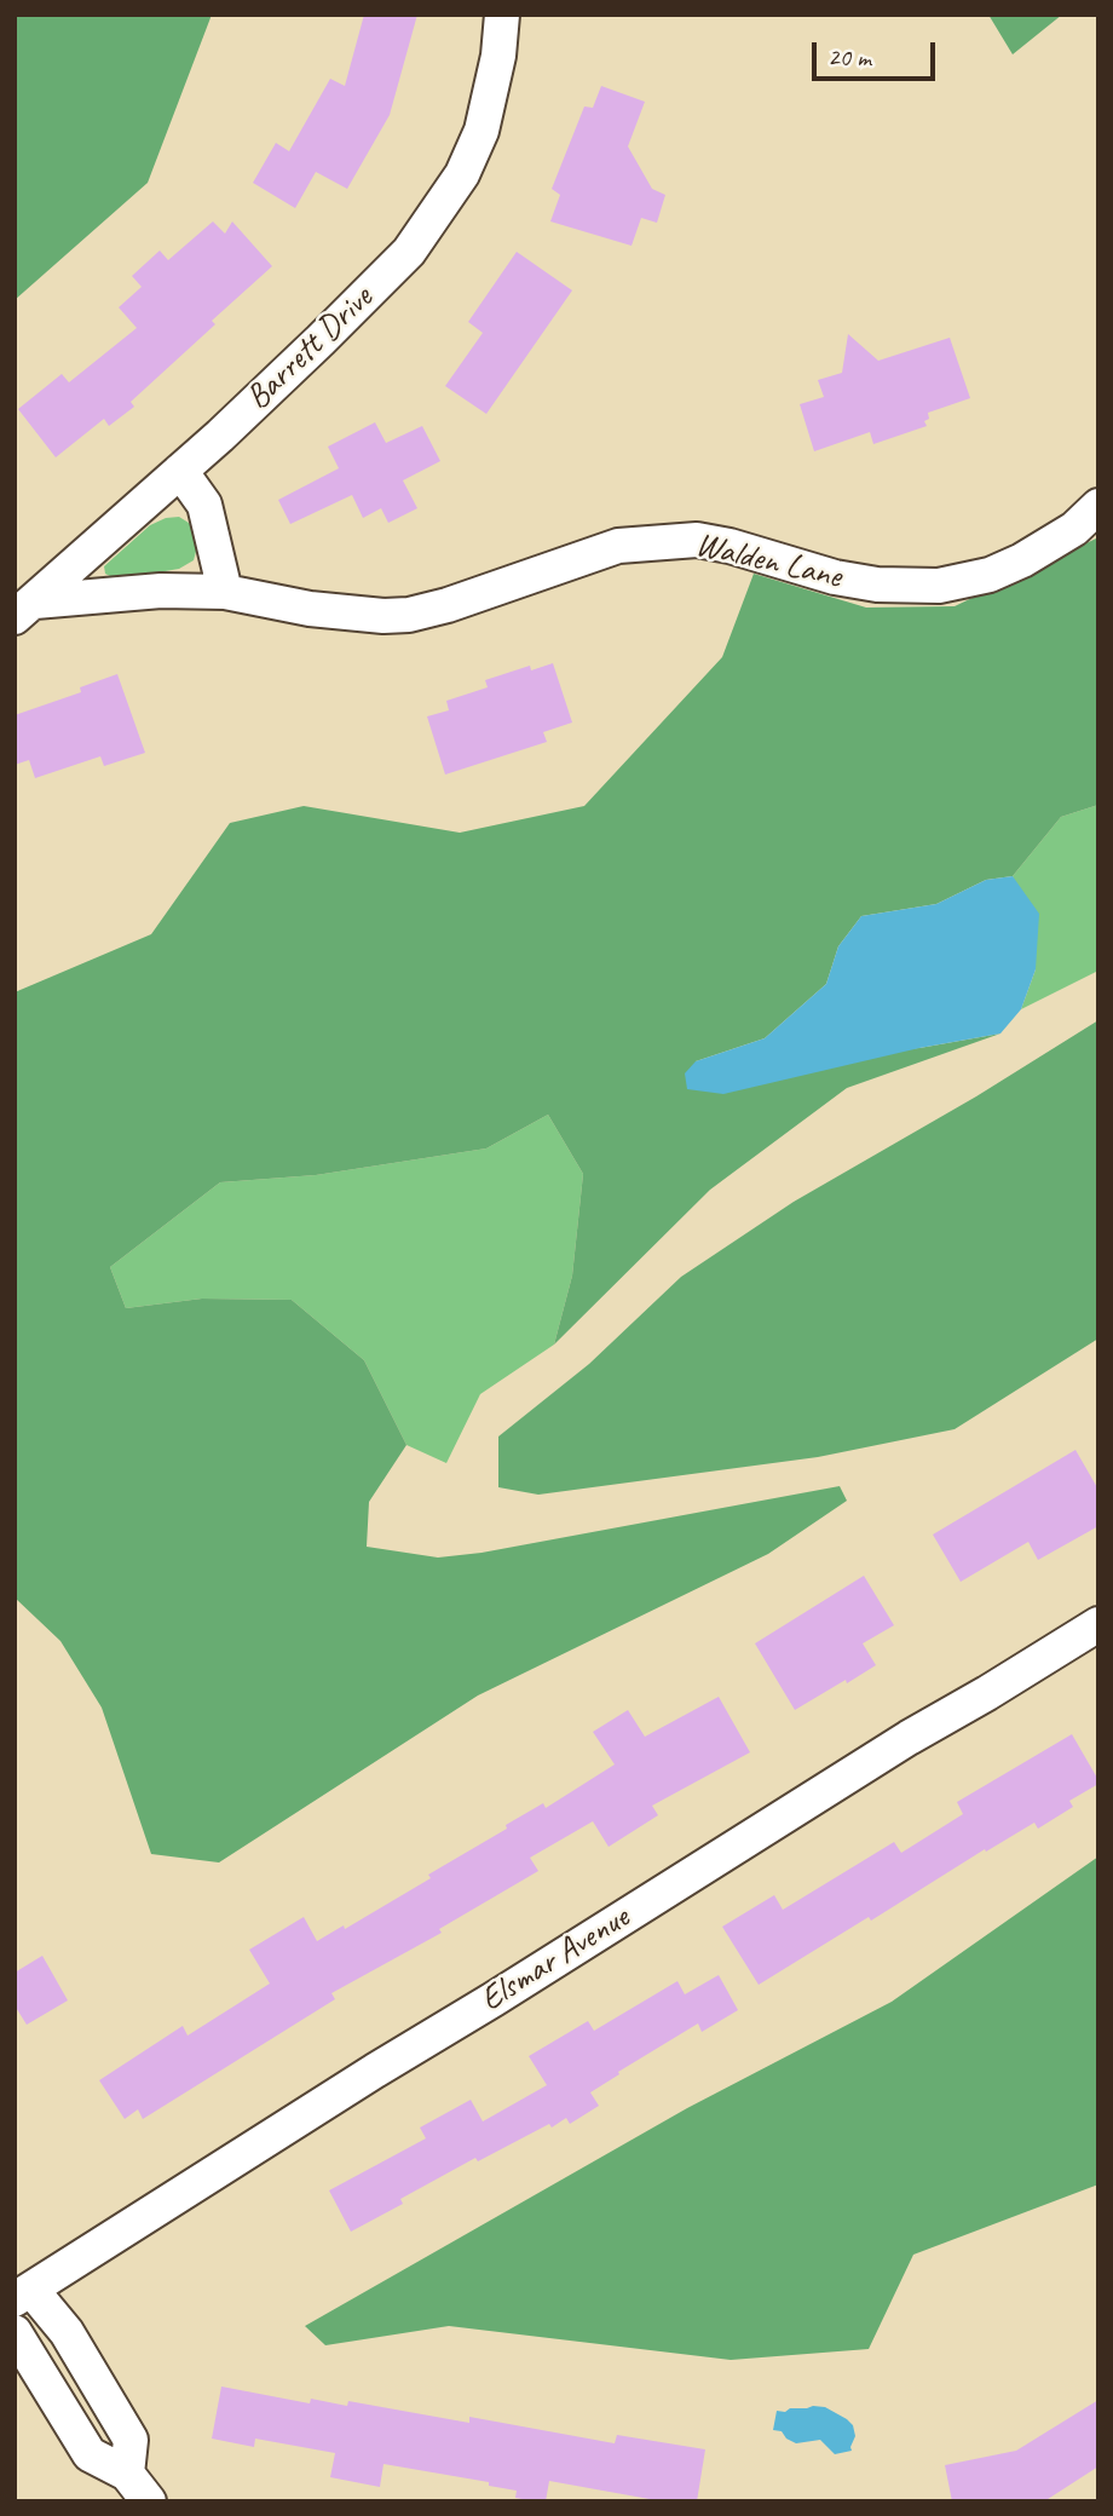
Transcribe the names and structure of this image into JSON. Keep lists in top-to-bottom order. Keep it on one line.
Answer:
{"streets":{"street":["Barrett Drive","Walden Lane","Elsmar Avenue"]},"crossings":[["Barrett Drive","Walden Lane"]],"scale_bar":"20 m"}
